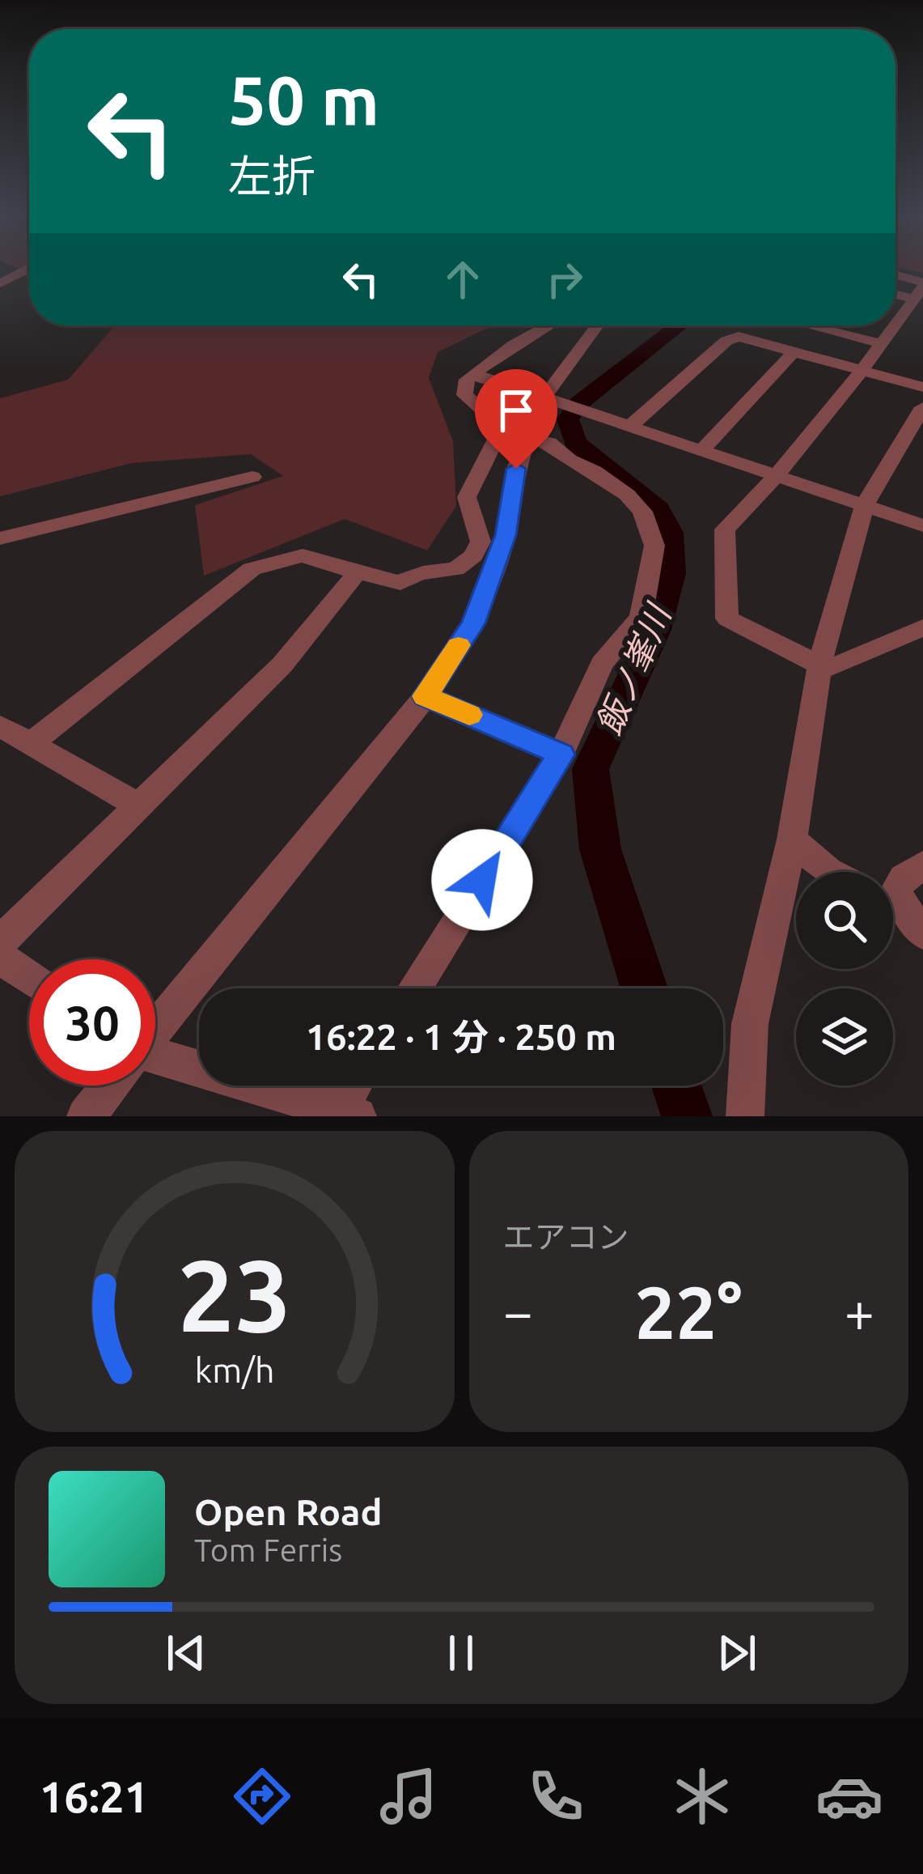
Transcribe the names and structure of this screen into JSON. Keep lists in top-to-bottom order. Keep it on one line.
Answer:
{"water":["飯ノ峯川"],"page":{"turn":["50 m","左折"],"limit":"30","trip":"16:22 · 1 分 · 250 m","tile":"エアコン","heat":["−","22°","+"],"song":["Open Road","Tom Ferris"],"tabs":"16:21","gauge":["23","km/h"]}}
